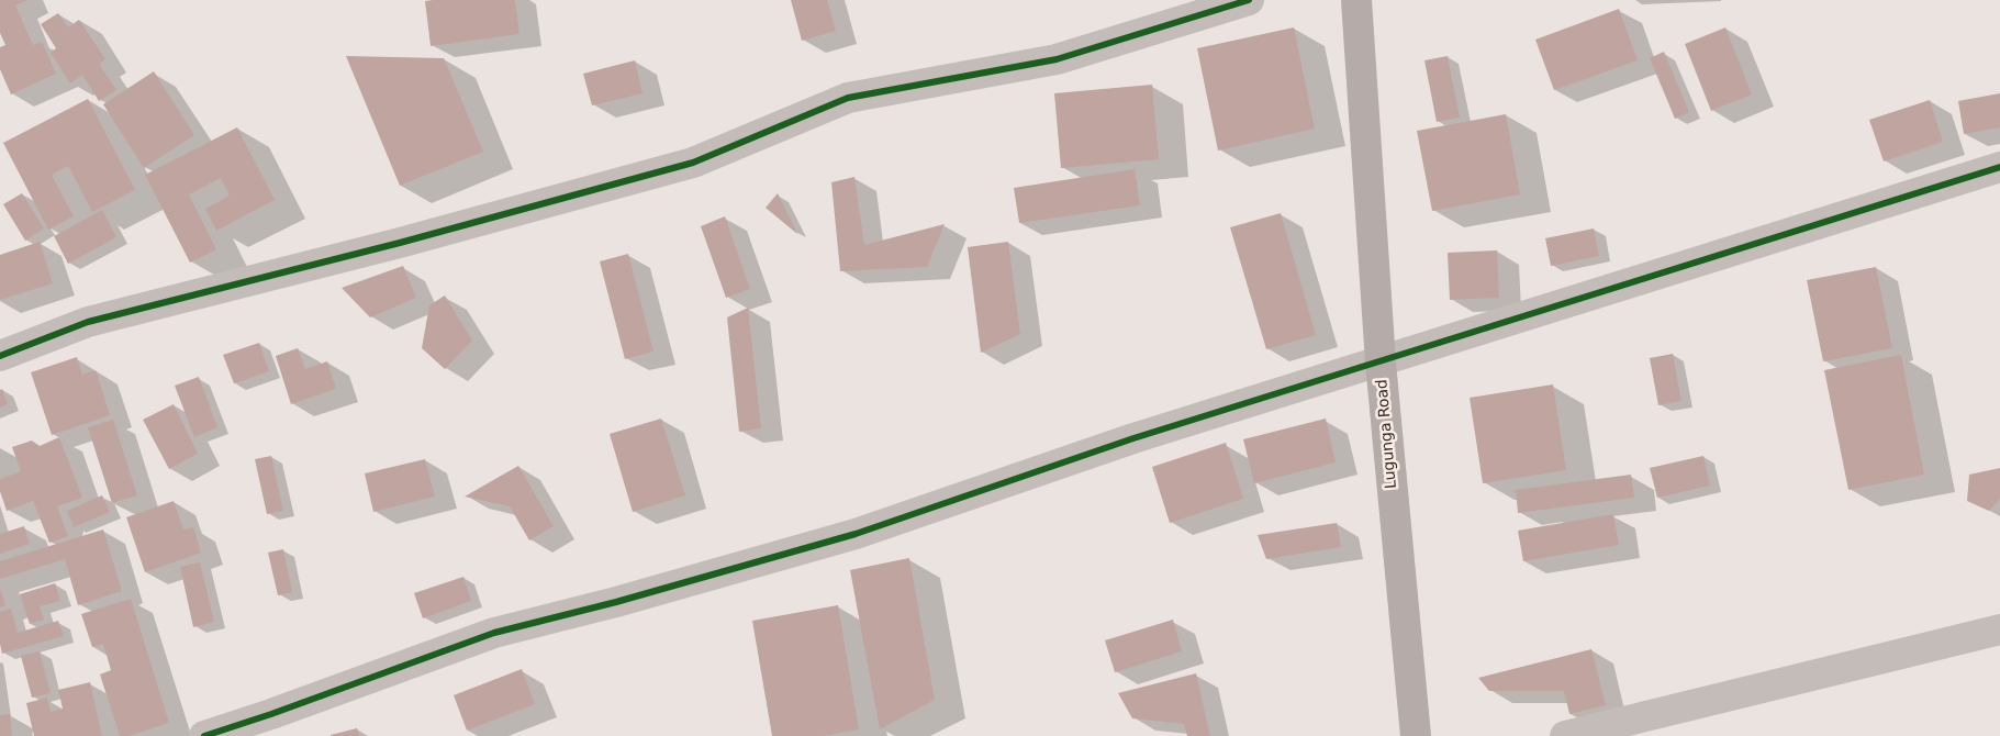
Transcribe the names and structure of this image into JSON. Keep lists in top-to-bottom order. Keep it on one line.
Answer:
{"streets":{"street":["Lugunga Road"]}}
